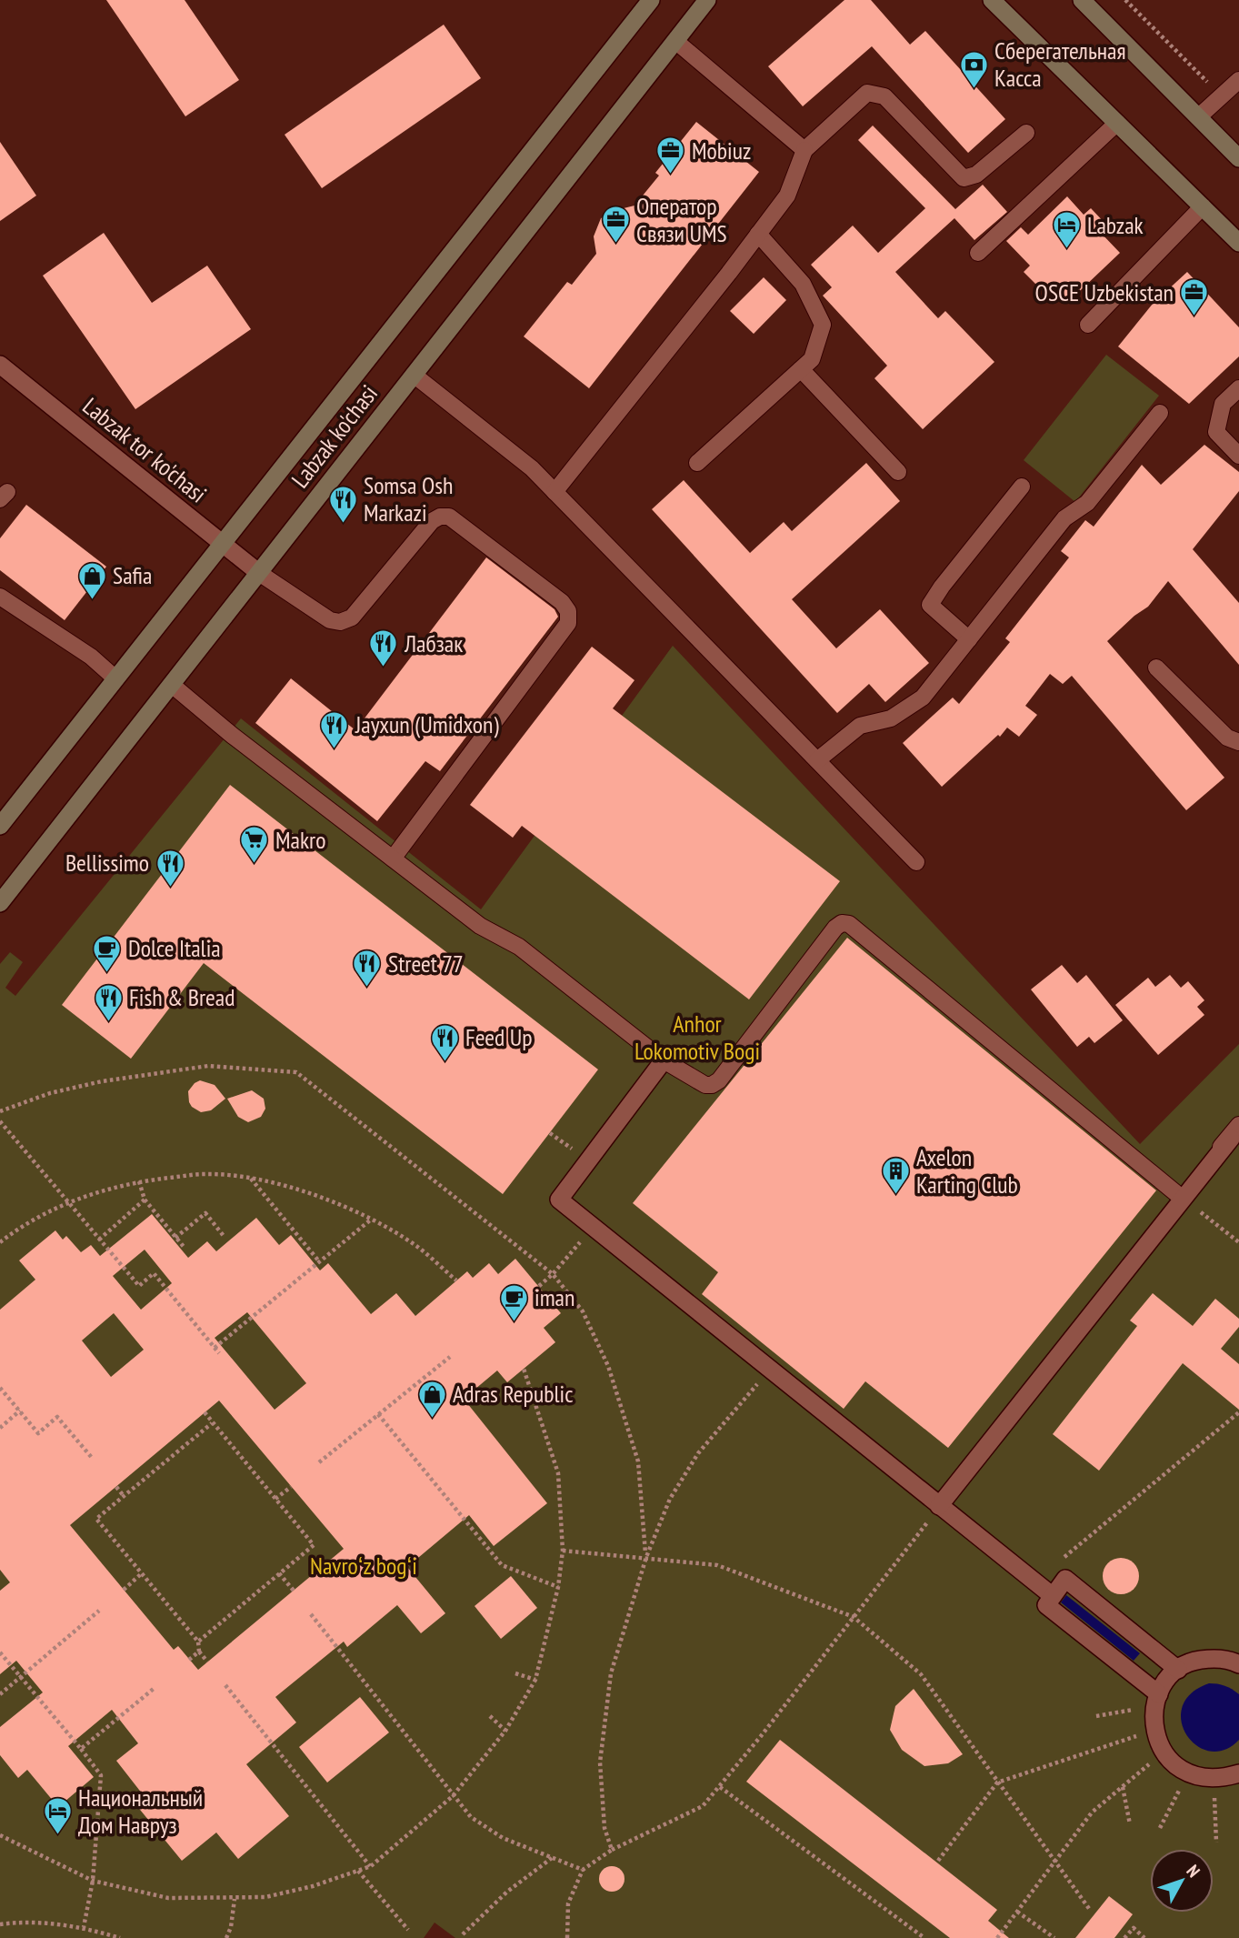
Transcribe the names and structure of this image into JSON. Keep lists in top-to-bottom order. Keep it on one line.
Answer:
{"streets":{"main road":["Labzak ko'chasi"],"street":["Labzak tor ko'chasi"]},"crossings":[["Labzak ko'chasi","Labzak tor ko'chasi"]],"parks":["Anhor Lokomotiv Bogi","Navroʻz bogʻi"],"places":{"bank":["Сберегательная Касса"],"office":["Mobiuz","Оператор Связи UMS","OSCE Uzbekistan"],"hotel":["Labzak","Национальный Дом Навруз"],"restaurant":["Somsa Osh Markazi","Лабзак","Jayxun (Umidxon)","Bellissimo","Street 77","Fish & Bread","Feed Up"],"shop":["Safia","Adras Republic"],"supermarket":["Makro"],"cafe":["Dolce Italia","iman"],"building":["Axelon Karting Club"]},"north":"top right"}
